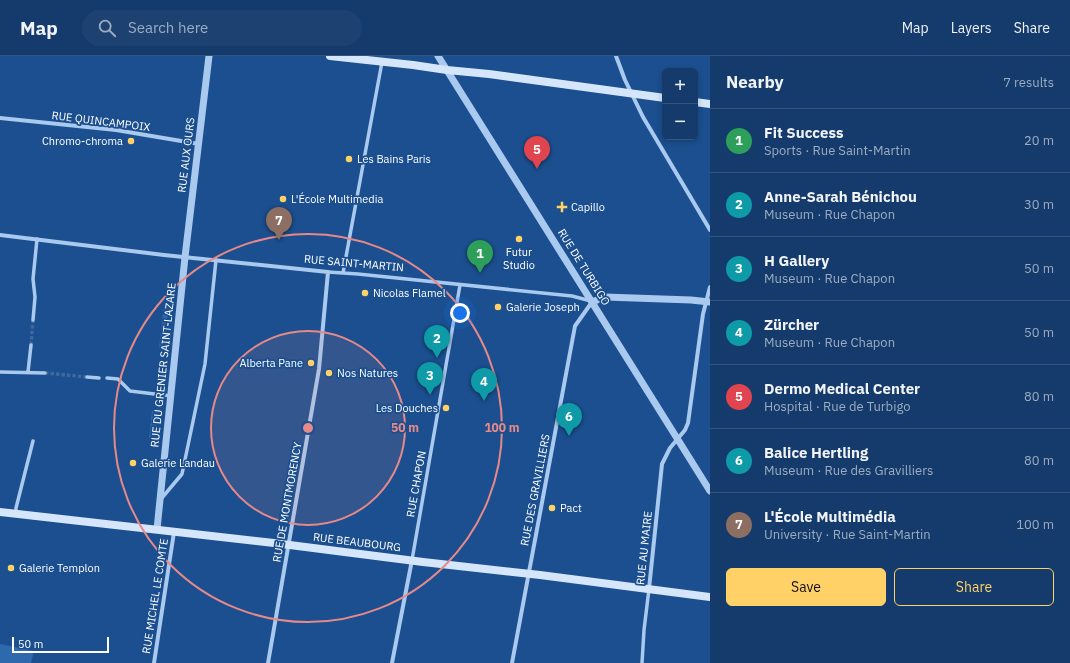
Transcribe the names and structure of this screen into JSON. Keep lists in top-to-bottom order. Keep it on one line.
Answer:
{"streets":{"main road":["RUE BEAUBOURG"],"street":["RUE QUINCAMPOIX","RUE AUX OURS","RUE SAINT-MARTIN","RUE DE TURBIGO","RUE DU GRENIER SAINT-LAZARE","RUE CHAPON","RUE DES GRAVILLIERS","RUE DE MONTMORENCY","RUE AU MAIRE","RUE MICHEL LE COMTE"]},"crossings":[["RUE QUINCAMPOIX","RUE AUX OURS"],["RUE AUX OURS","RUE SAINT-MARTIN"],["RUE AUX OURS","RUE DU GRENIER SAINT-LAZARE"],["RUE SAINT-MARTIN","RUE DE TURBIGO"],["RUE SAINT-MARTIN","RUE DU GRENIER SAINT-LAZARE"],["RUE SAINT-MARTIN","RUE CHAPON"],["RUE SAINT-MARTIN","RUE DES GRAVILLIERS"],["RUE SAINT-MARTIN","RUE DE MONTMORENCY"],["RUE DE TURBIGO","RUE DES GRAVILLIERS"],["RUE DE TURBIGO","RUE AU MAIRE"],["RUE DU GRENIER SAINT-LAZARE","RUE BEAUBOURG"],["RUE CHAPON","RUE BEAUBOURG"],["RUE DES GRAVILLIERS","RUE BEAUBOURG"],["RUE DE MONTMORENCY","RUE BEAUBOURG"],["RUE BEAUBOURG","RUE AU MAIRE"],["RUE BEAUBOURG","RUE MICHEL LE COMTE"]],"places":{"other":["Chromo-chroma","Les Bains Paris","L'École Multimedia","Futur Studio","Nicolas Flamel","Galerie Joseph","Alberta Pane","Nos Natures","Les Douches","Galerie Landau","Pact","Galerie Templon"],"health":["Capillo"]},"scale_bar":"50 m","page":{"header":"Map","search":"Search here","nav":["Map","Layers","Share"],"heading":["Nearby","7 results"],"map_buttons":["+","−"],"list":[{"mark":"1","name":"Fit Success","note":"Sports · Rue Saint-Martin","value":"20 m"},{"mark":"2","name":"Anne-Sarah Bénichou","note":"Museum · Rue Chapon","value":"30 m"},{"mark":"3","name":"H Gallery","note":"Museum · Rue Chapon","value":"50 m"},{"mark":"4","name":"Zürcher","note":"Museum · Rue Chapon","value":"50 m"},{"mark":"5","name":"Dermo Medical Center","note":"Hospital · Rue de Turbigo","value":"80 m"},{"mark":"6","name":"Balice Hertling","note":"Museum · Rue des Gravilliers","value":"80 m"},{"mark":"7","name":"L'École Multimédia","note":"University · Rue Saint-Martin","value":"100 m"}],"pins":["5","7","1","2","3","4","6"],"buttons":["Save","Share"],"scale":"50 m"},"rings":["50 m","100 m"]}
